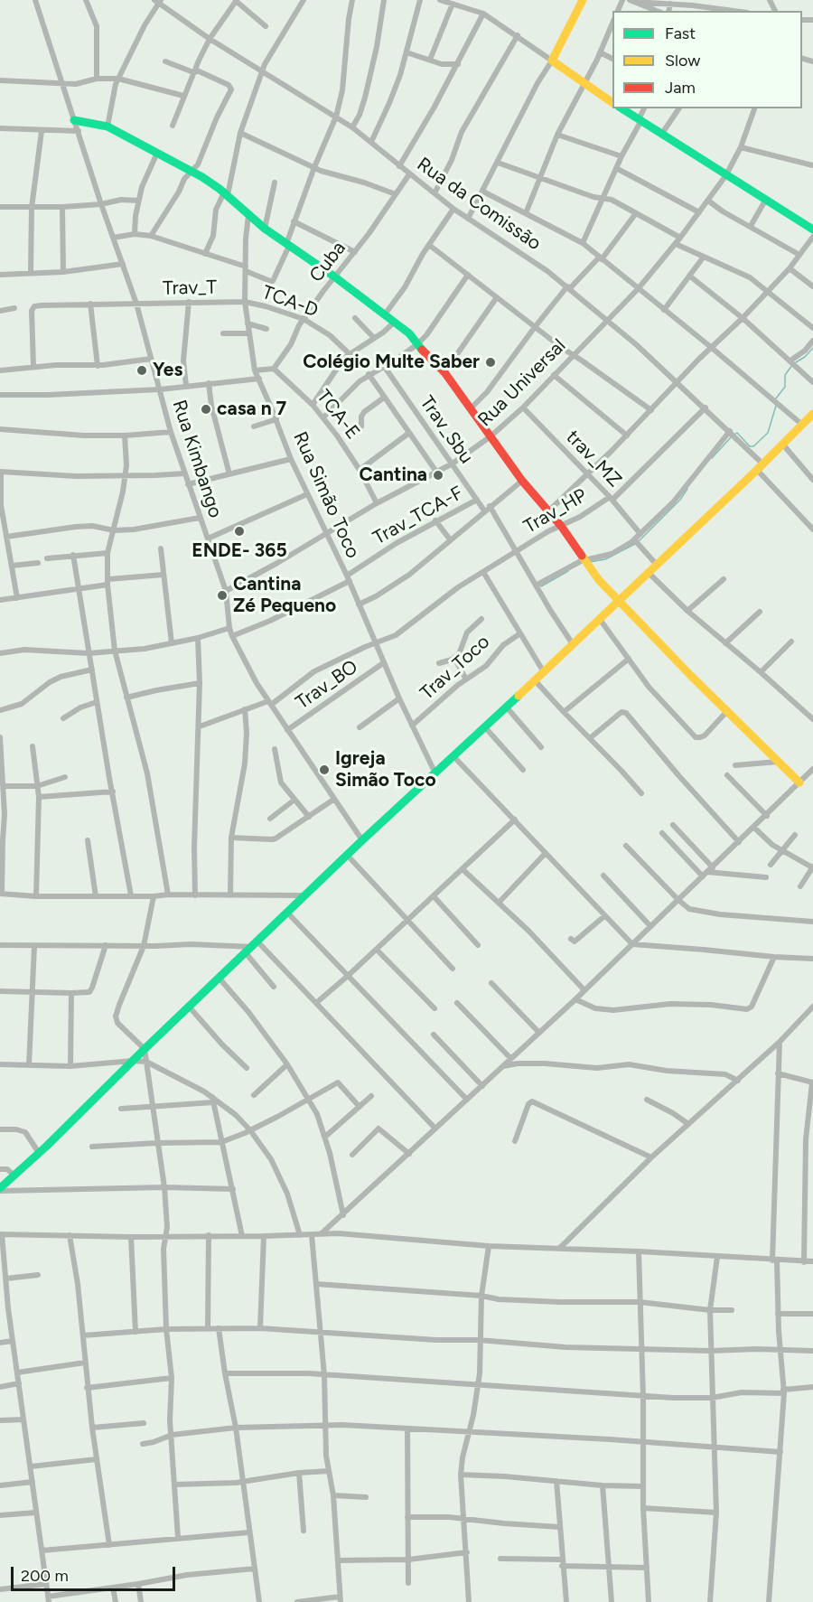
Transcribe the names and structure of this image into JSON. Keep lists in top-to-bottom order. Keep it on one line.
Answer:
{"streets":{"street":["Rua da Comissão","Cuba","Trav_T","TCA-D","Rua Universal","TCA-E","Trav_Sbu","Rua Kimbango","trav_MZ","Rua Simão Toco","Trav_HP","Trav_TCA-F","Trav_Toco","Trav_BO"]},"crossings":[["Rua da Comissão","Cuba"],["Rua da Comissão","Rua Universal"],["Rua da Comissão","Trav_HP"],["Cuba","TCA-D"],["Cuba","TCA-E"],["Trav_T","TCA-D"],["Trav_T","Rua Kimbango"],["Trav_T","Rua Simão Toco"],["TCA-D","Rua Simão Toco"],["Rua Universal","TCA-E"],["Rua Universal","Trav_Sbu"],["Rua Universal","Rua Kimbango"],["Rua Universal","trav_MZ"],["Rua Universal","Rua Simão Toco"],["Trav_Sbu","Trav_HP"],["Trav_Sbu","Trav_TCA-F"],["Rua Kimbango","Trav_HP"],["Rua Kimbango","Trav_TCA-F"],["Rua Kimbango","Trav_BO"],["trav_MZ","Trav_HP"],["Rua Simão Toco","Trav_HP"],["Rua Simão Toco","Trav_TCA-F"],["Rua Simão Toco","Trav_Toco"],["Rua Simão Toco","Trav_BO"]],"places":["Colégio Multe Saber","Yes","casa n 7","Cantina","ENDE- 365","Cantina Zé Pequeno","Igreja Simão Toco"],"legend":["Fast","Slow","Jam"],"scale_bar":"200 m"}
